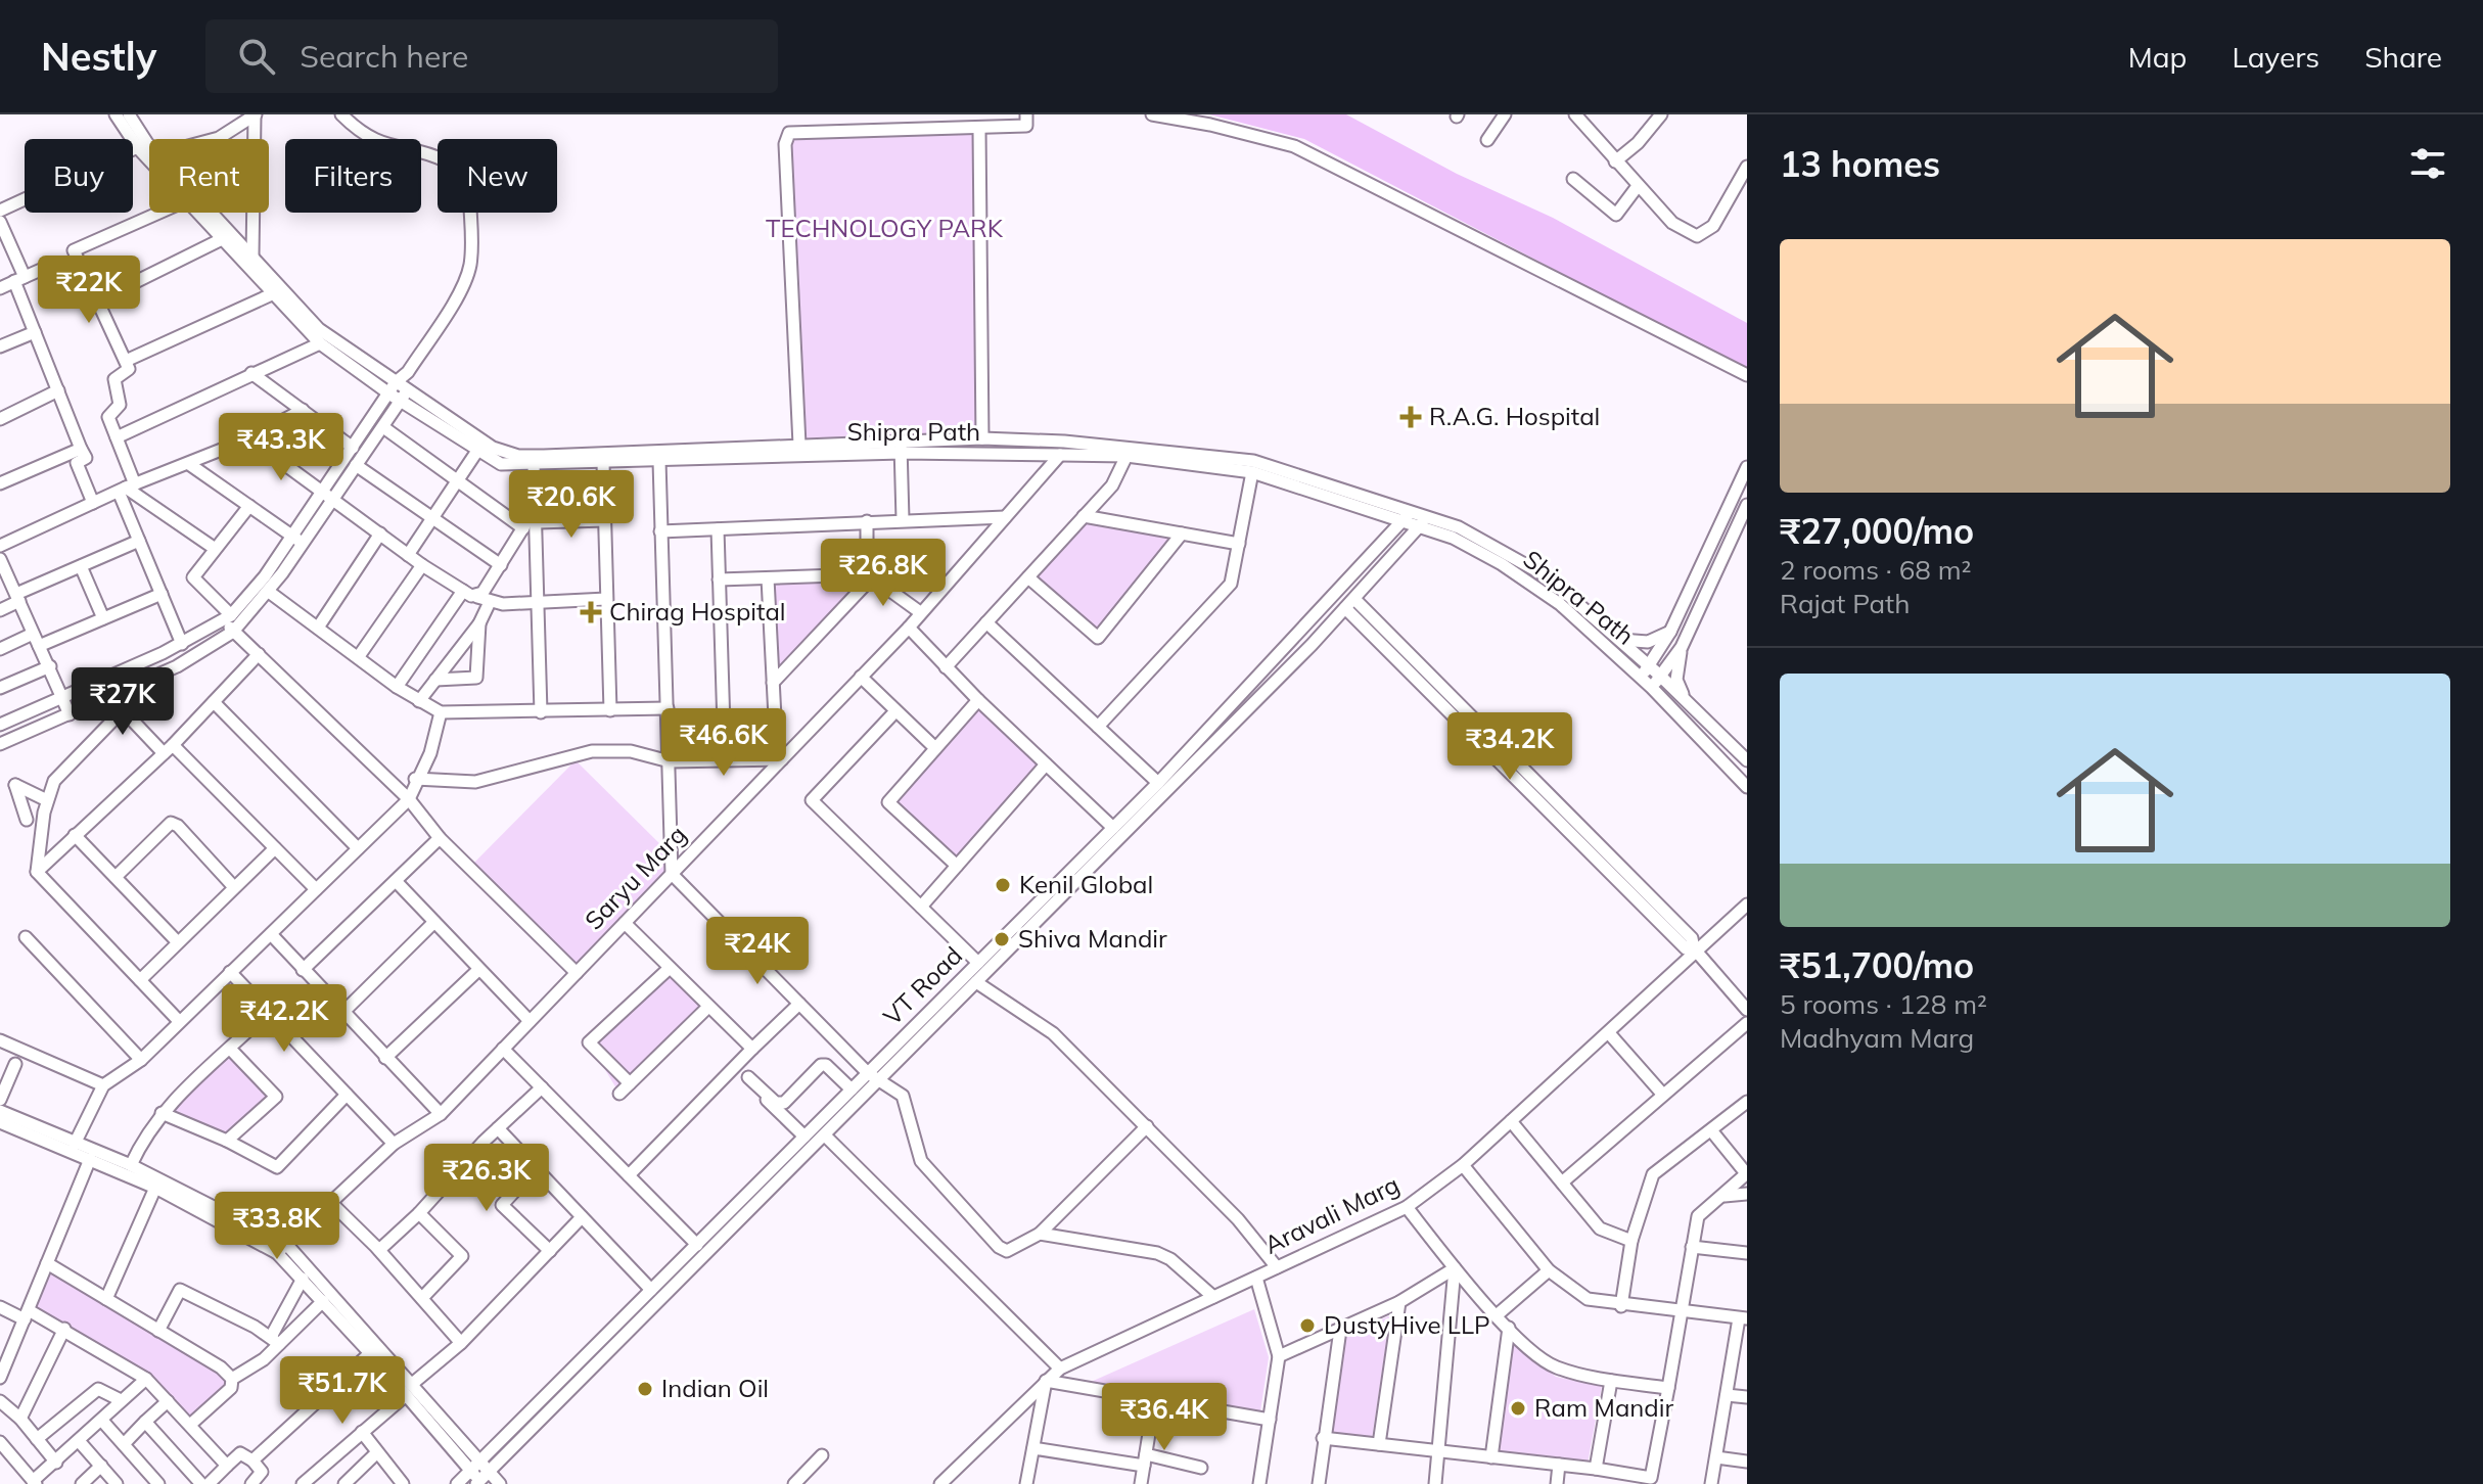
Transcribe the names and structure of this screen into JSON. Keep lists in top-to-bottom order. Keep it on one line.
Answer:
{"streets":{"street":["Shipra Path","Saryu Marg","VT Road","Aravali Marg"]},"crossings":[["Shipra Path","Saryu Marg"],["Shipra Path","VT Road"]],"parks":["TECHNOLOGY PARK"],"places":{"health":["R.A.G. Hospital","Chirag Hospital"],"other":["Kenil Global","Shiva Mandir","DustyHive LLP","Indian Oil","Ram Mandir"]},"page":{"header":"Nestly","search":"Search here","nav":["Map","Layers","Share"],"heading":"13 homes","chip":["Buy","Rent","Filters","New"],"list":[{"name":"₹27,000/mo","note":"2 rooms · 68 m² · Rajat Path"},{"name":"₹51,700/mo","note":"5 rooms · 128 m² · Madhyam Marg"}],"price":["₹22K","₹43.3K","₹20.6K","₹26.8K","₹27K","₹46.6K","₹34.2K","₹24K","₹42.2K","₹26.3K","₹33.8K","₹51.7K","₹36.4K"]}}
